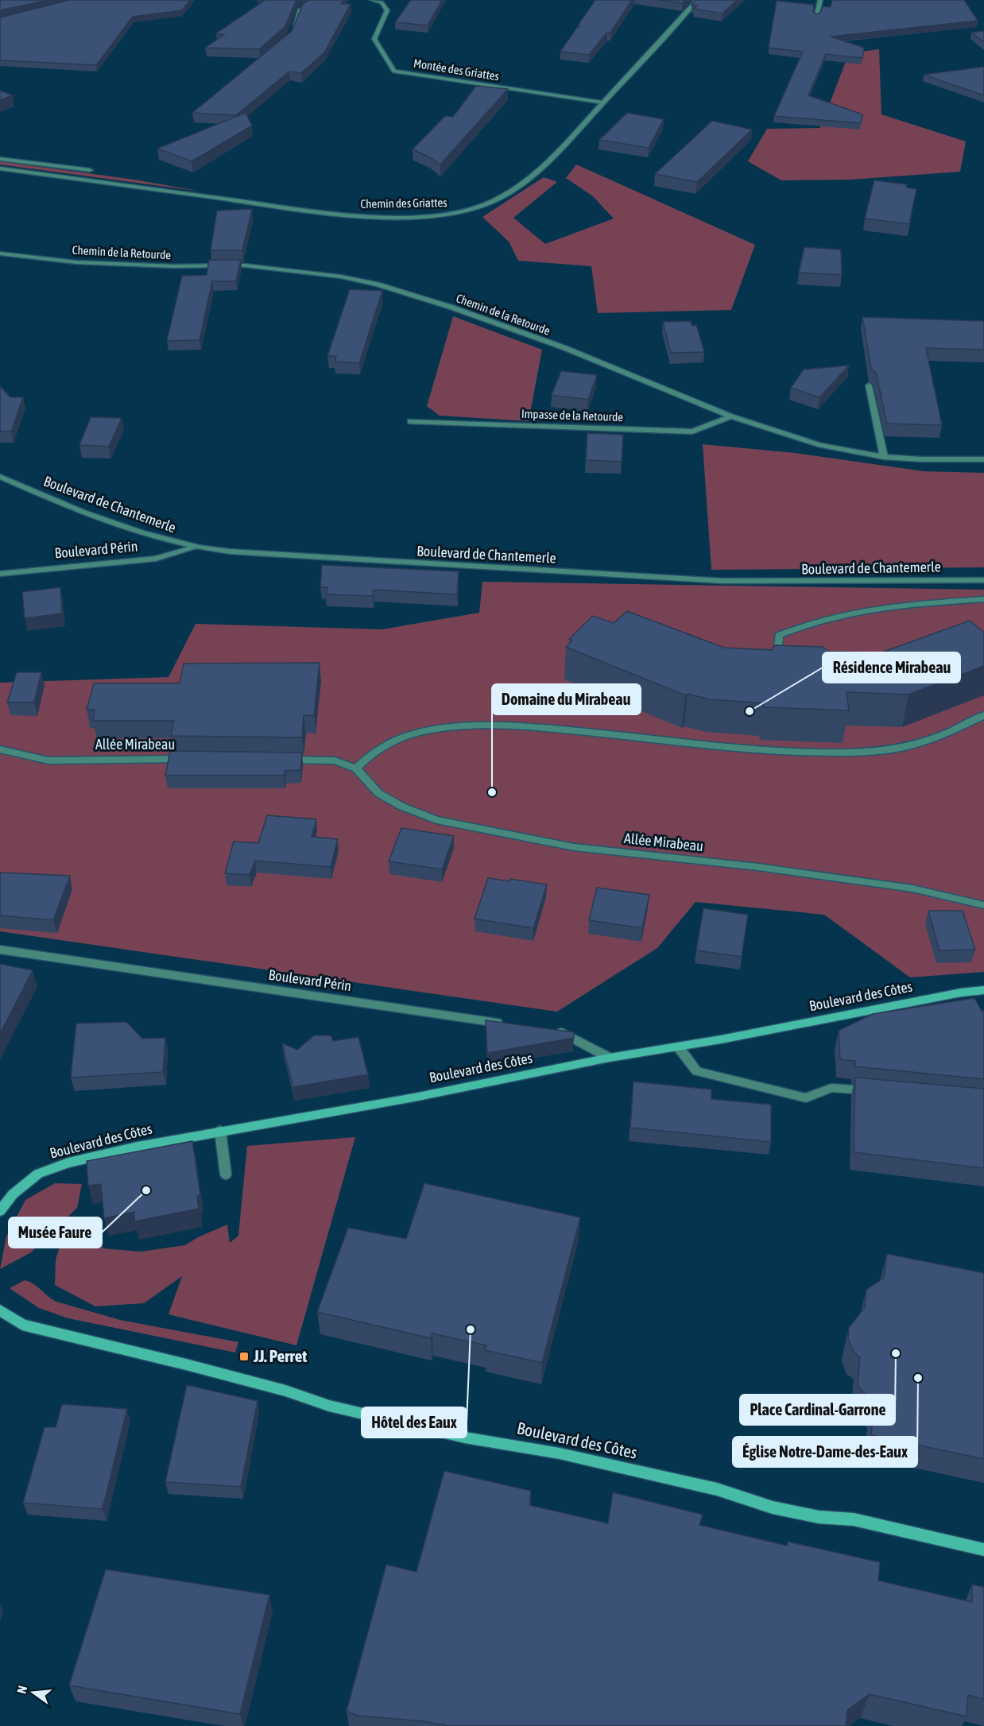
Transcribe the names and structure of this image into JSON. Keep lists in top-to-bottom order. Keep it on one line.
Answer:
{"streets":{"main road":["Boulevard des Côtes"],"street":["Montée des Griattes","Chemin des Griattes","Chemin de la Retourde","Impasse de la Retourde","Boulevard de Chantemerle","Boulevard Périn","Allée Mirabeau"]},"crossings":[["Montée des Griattes","Chemin des Griattes"],["Chemin de la Retourde","Impasse de la Retourde"],["Boulevard de Chantemerle","Boulevard Périn"]],"places":{"other":["Résidence Mirabeau","Domaine du Mirabeau","Musée Faure","Hôtel des Eaux","Place Cardinal-Garrone","Église Notre-Dame-des-Eaux"],"transit":["JJ. Perret"]},"north":"left"}
